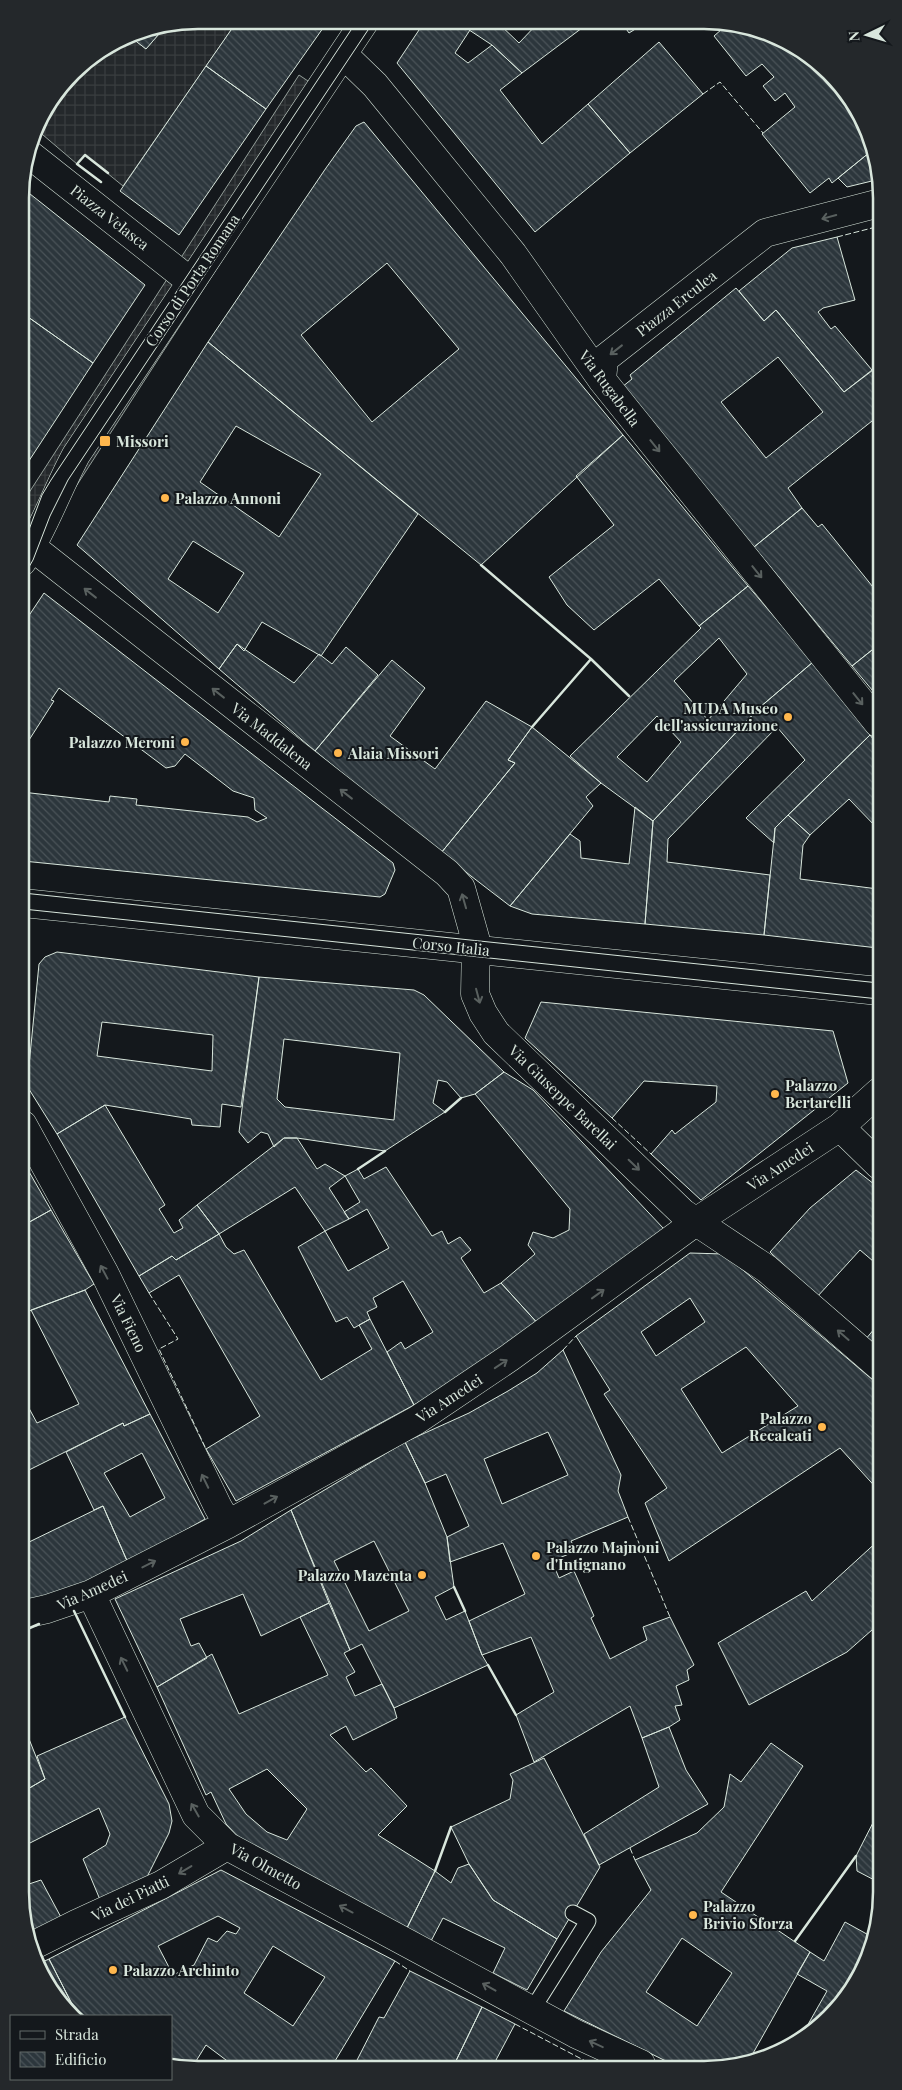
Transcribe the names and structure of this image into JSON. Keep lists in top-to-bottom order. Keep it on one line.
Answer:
{"streets":{"street":["Piazza Velasca","Corso di Porta Romana","Piazza Erculea","Via Rugabella","Via Maddalena","Corso Italia","Via Giuseppe Barellai","Via Amedei","Via Fieno","Via Olmetto","Via dei Piatti"]},"crossings":[["Piazza Velasca","Corso di Porta Romana"],["Corso di Porta Romana","Via Rugabella"],["Piazza Erculea","Via Rugabella"],["Via Maddalena","Corso Italia"],["Via Maddalena","Via Giuseppe Barellai"],["Corso Italia","Via Giuseppe Barellai"],["Via Giuseppe Barellai","Via Amedei"],["Via Amedei","Via Fieno"],["Via Amedei","Via Olmetto"],["Via Olmetto","Via dei Piatti"]],"one_way":["Piazza Erculea","Via Rugabella","Via Maddalena","Via Amedei","Via Fieno","Via Olmetto","Via dei Piatti"],"places":{"transit":["Missori"],"other":["Palazzo Annoni","MUDA Museo dell'assicurazione","Palazzo Meroni","Alaia Missori","Palazzo Bertarelli","Palazzo Recalcati","Palazzo Majnoni d'Intignano","Palazzo Mazenta","Palazzo Brivio Sforza","Palazzo Archinto"]},"legend":["Strada","Edificio"],"north":"left"}
